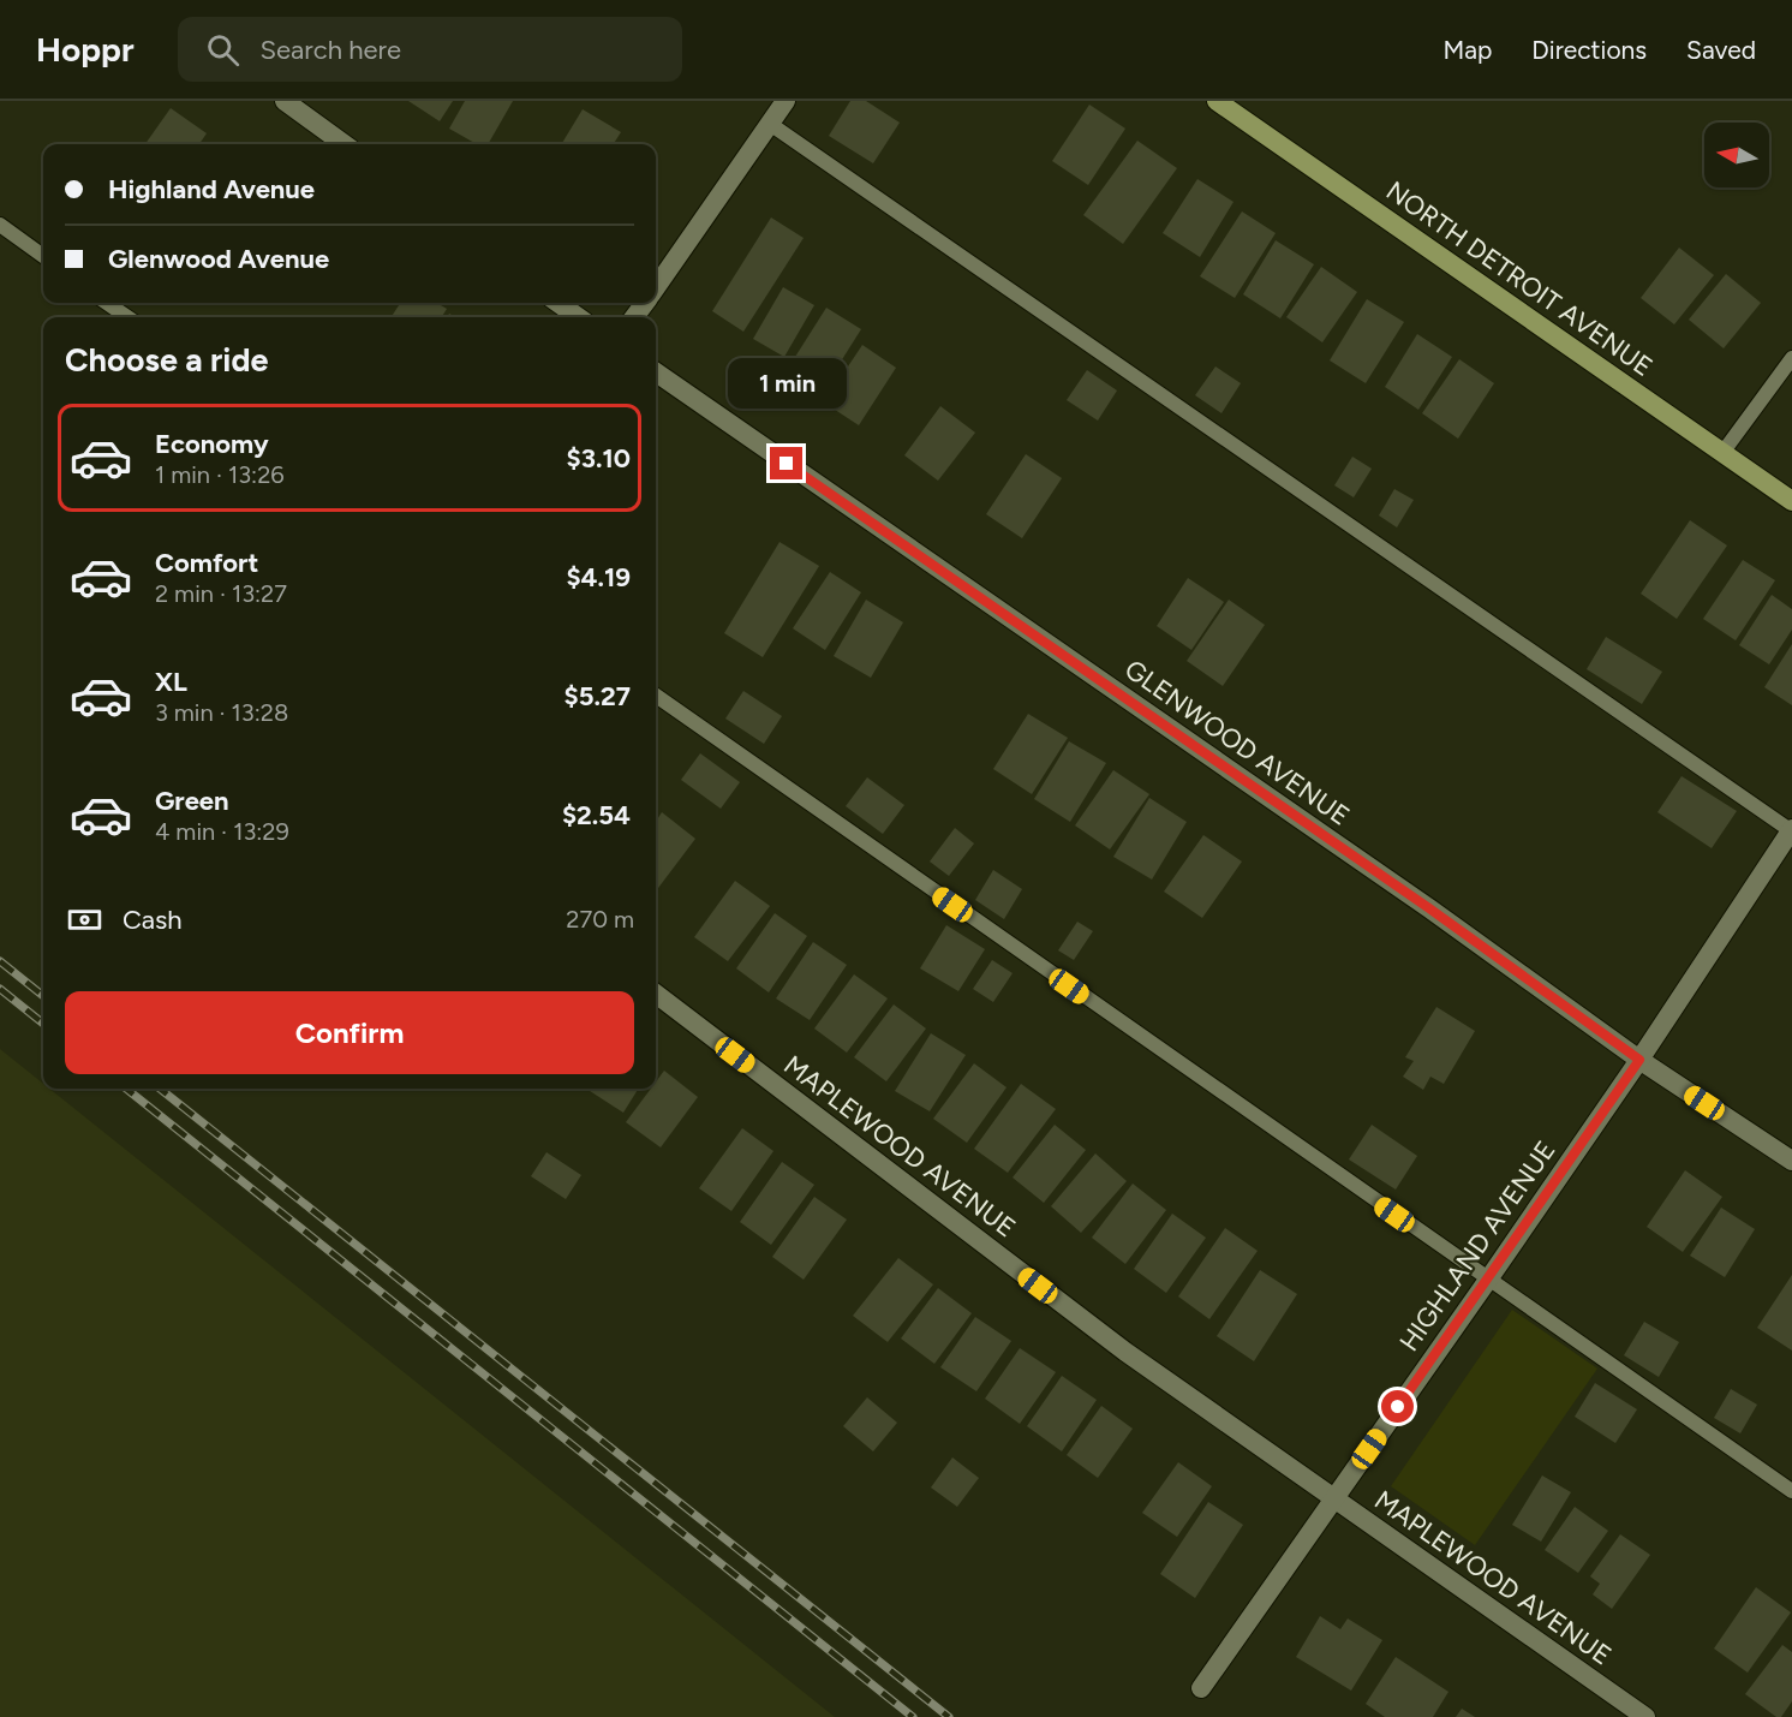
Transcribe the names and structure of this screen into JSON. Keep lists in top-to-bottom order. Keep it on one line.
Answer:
{"streets":{"main road":["NORTH DETROIT AVENUE"],"street":["GLENWOOD AVENUE","MAPLEWOOD AVENUE","HIGHLAND AVENUE"]},"crossings":[["GLENWOOD AVENUE","HIGHLAND AVENUE"],["MAPLEWOOD AVENUE","HIGHLAND AVENUE"]],"north":"left","page":{"header":"Hoppr","search":"Search here","nav":["Map","Directions","Saved"],"banner":["Highland Avenue","Glenwood Avenue"],"heading":"Choose a ride","bubble":"1 min","list":[{"name":"Economy","note":"1 min · 13:26","value":"$3.10"},{"name":"Comfort","note":"2 min · 13:27","value":"$4.19"},{"name":"XL","note":"3 min · 13:28","value":"$5.27"},{"name":"Green","note":"4 min · 13:29","value":"$2.54"}],"pay":["Cash","270 m"],"buttons":"Confirm"}}
